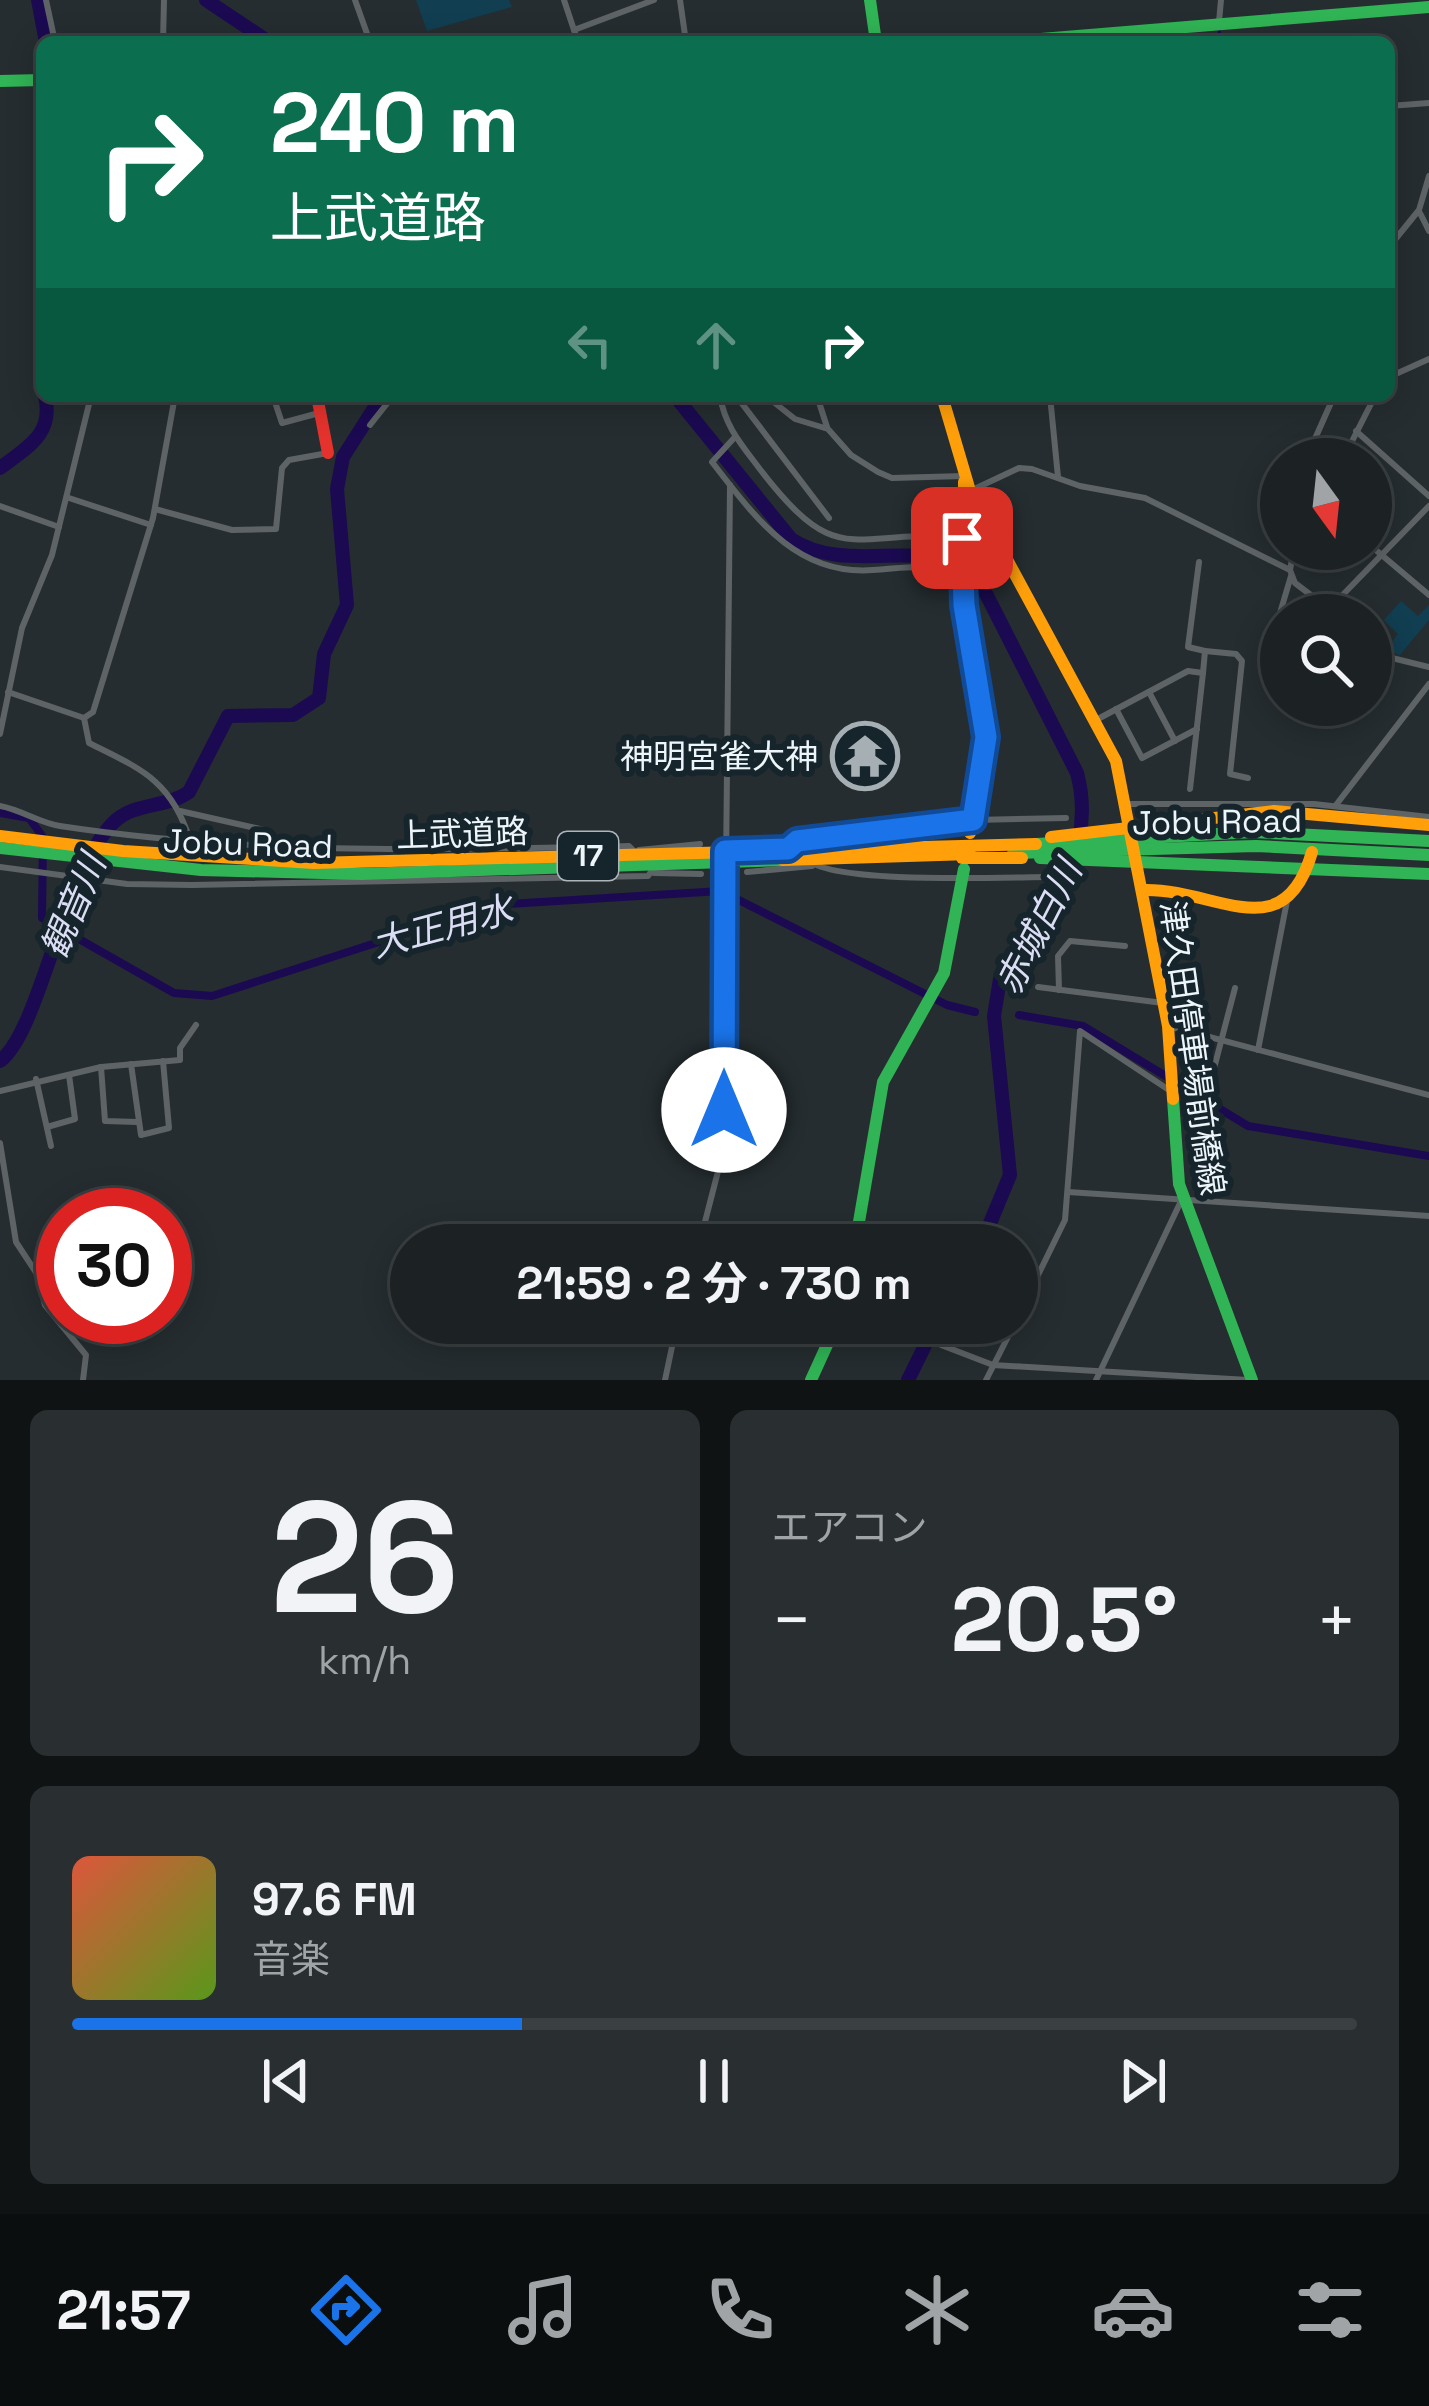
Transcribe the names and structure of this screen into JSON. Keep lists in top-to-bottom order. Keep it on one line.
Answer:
{"streets":{"main road":["Jobu Road","17","津久田停車場前橋線"]},"crossings":[["Jobu Road","17"]],"water":["観音川","大正用水","赤城白川"],"places":{"temple":["神明宮雀大神"]},"north":"bottom","page":{"turn":["240 m","上武道路"],"limit":"30","trip":"21:59 · 2 分 · 730 m","tile":[["26","km/h"],"エアコン"],"heat":["−","20.5°","+"],"song":["97.6 FM","音楽"],"tabs":"21:57"}}
